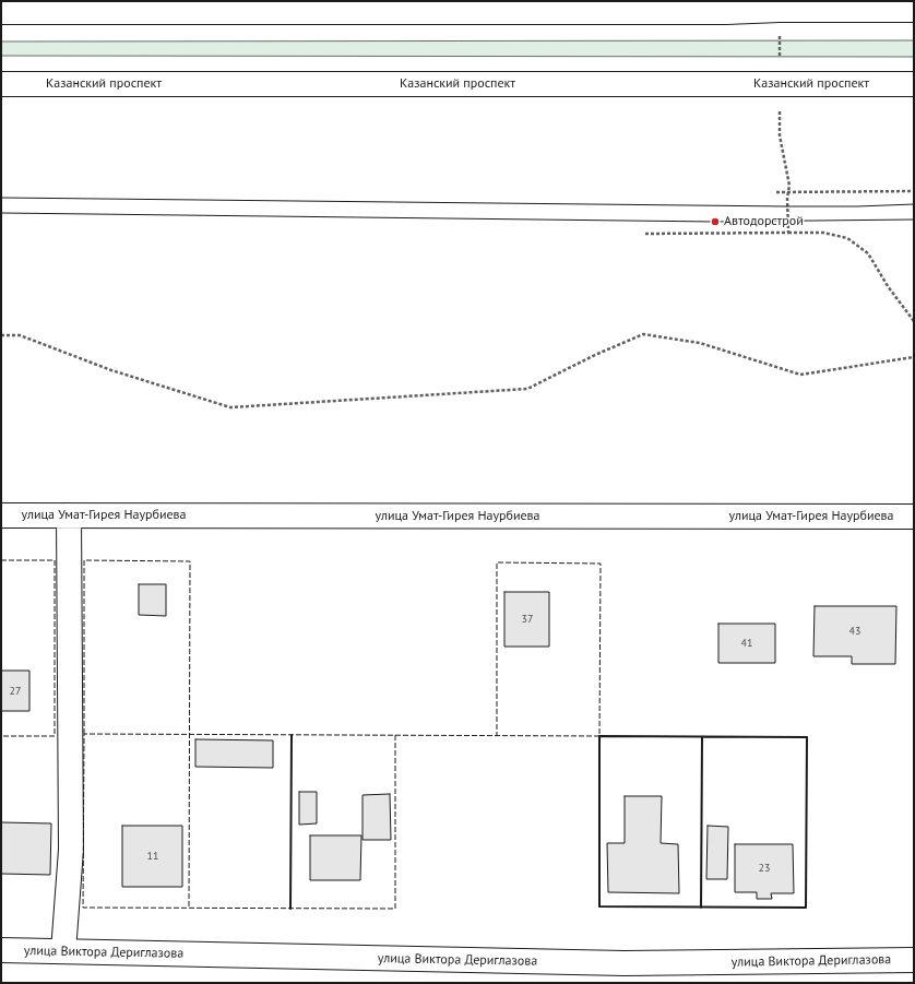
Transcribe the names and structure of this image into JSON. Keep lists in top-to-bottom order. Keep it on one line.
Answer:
{"streets":{"main road":["Казанский проспект","улица Умат-Гирея Наурбиева","улица Виктора Дериглазова"]},"places":["Автодорстрой"],"house_numbers":["37","43","41","27","11","23"]}
